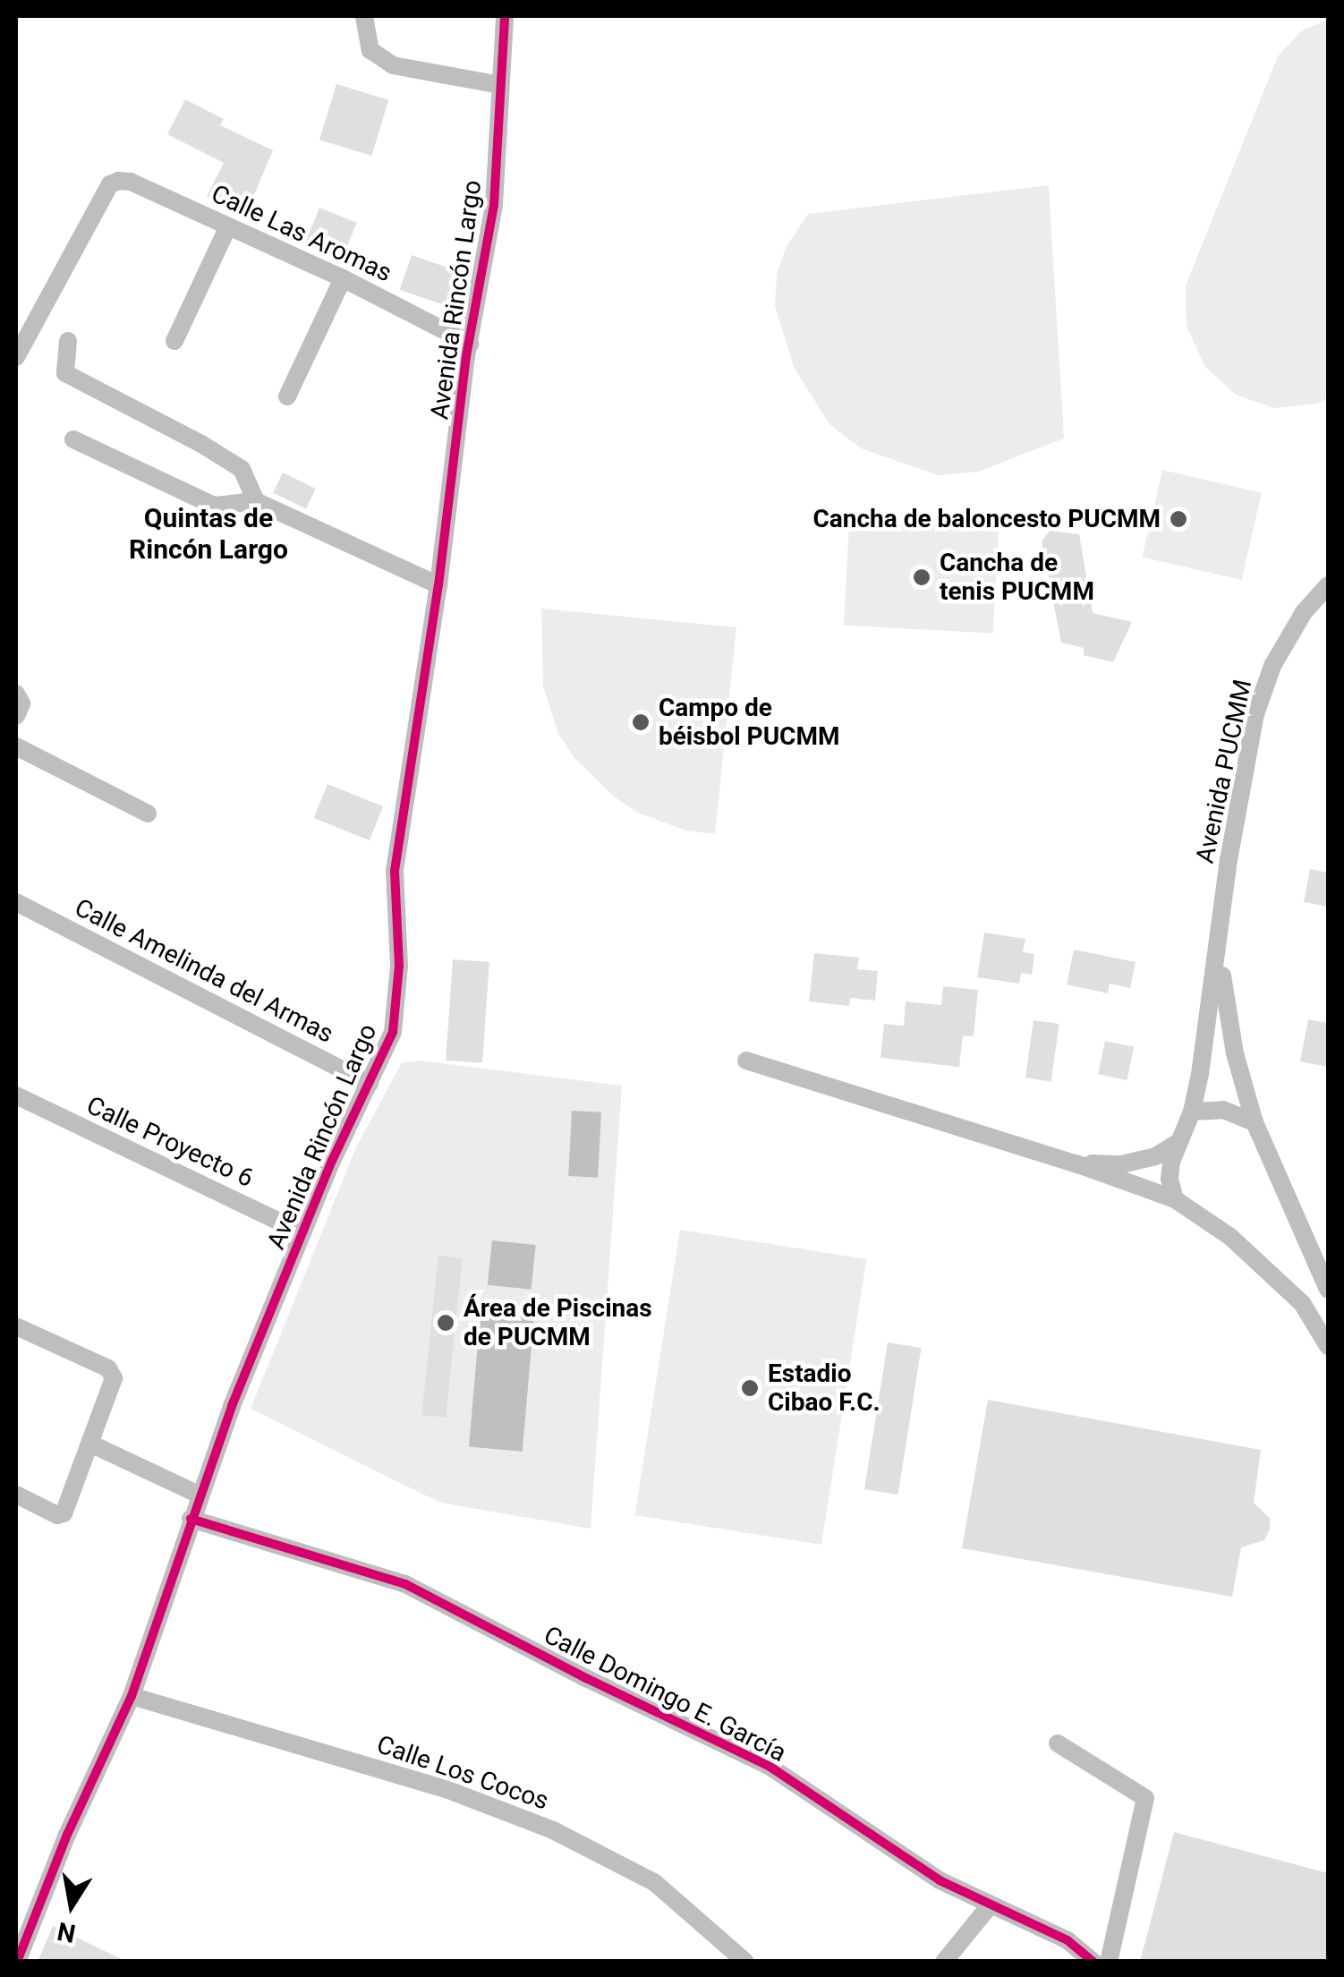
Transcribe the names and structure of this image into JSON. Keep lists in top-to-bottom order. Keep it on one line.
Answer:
{"streets":{"street":["Calle Las Aromas","Avenida Rincón Largo","Avenida PUCMM","Calle Amelinda del Armas","Calle Proyecto 6","Calle Domingo E. García","Calle Los Cocos"]},"crossings":[["Calle Las Aromas","Avenida Rincón Largo"],["Avenida Rincón Largo","Calle Amelinda del Armas"],["Avenida Rincón Largo","Calle Proyecto 6"],["Avenida Rincón Largo","Calle Domingo E. García"],["Avenida Rincón Largo","Calle Los Cocos"]],"districts":["Quintas de Rincón Largo"],"places":["Cancha de baloncesto PUCMM","Cancha de tenis PUCMM","Campo de béisbol PUCMM","Área de Piscinas de PUCMM","Estadio Cibao F.C."],"north":"bottom"}
